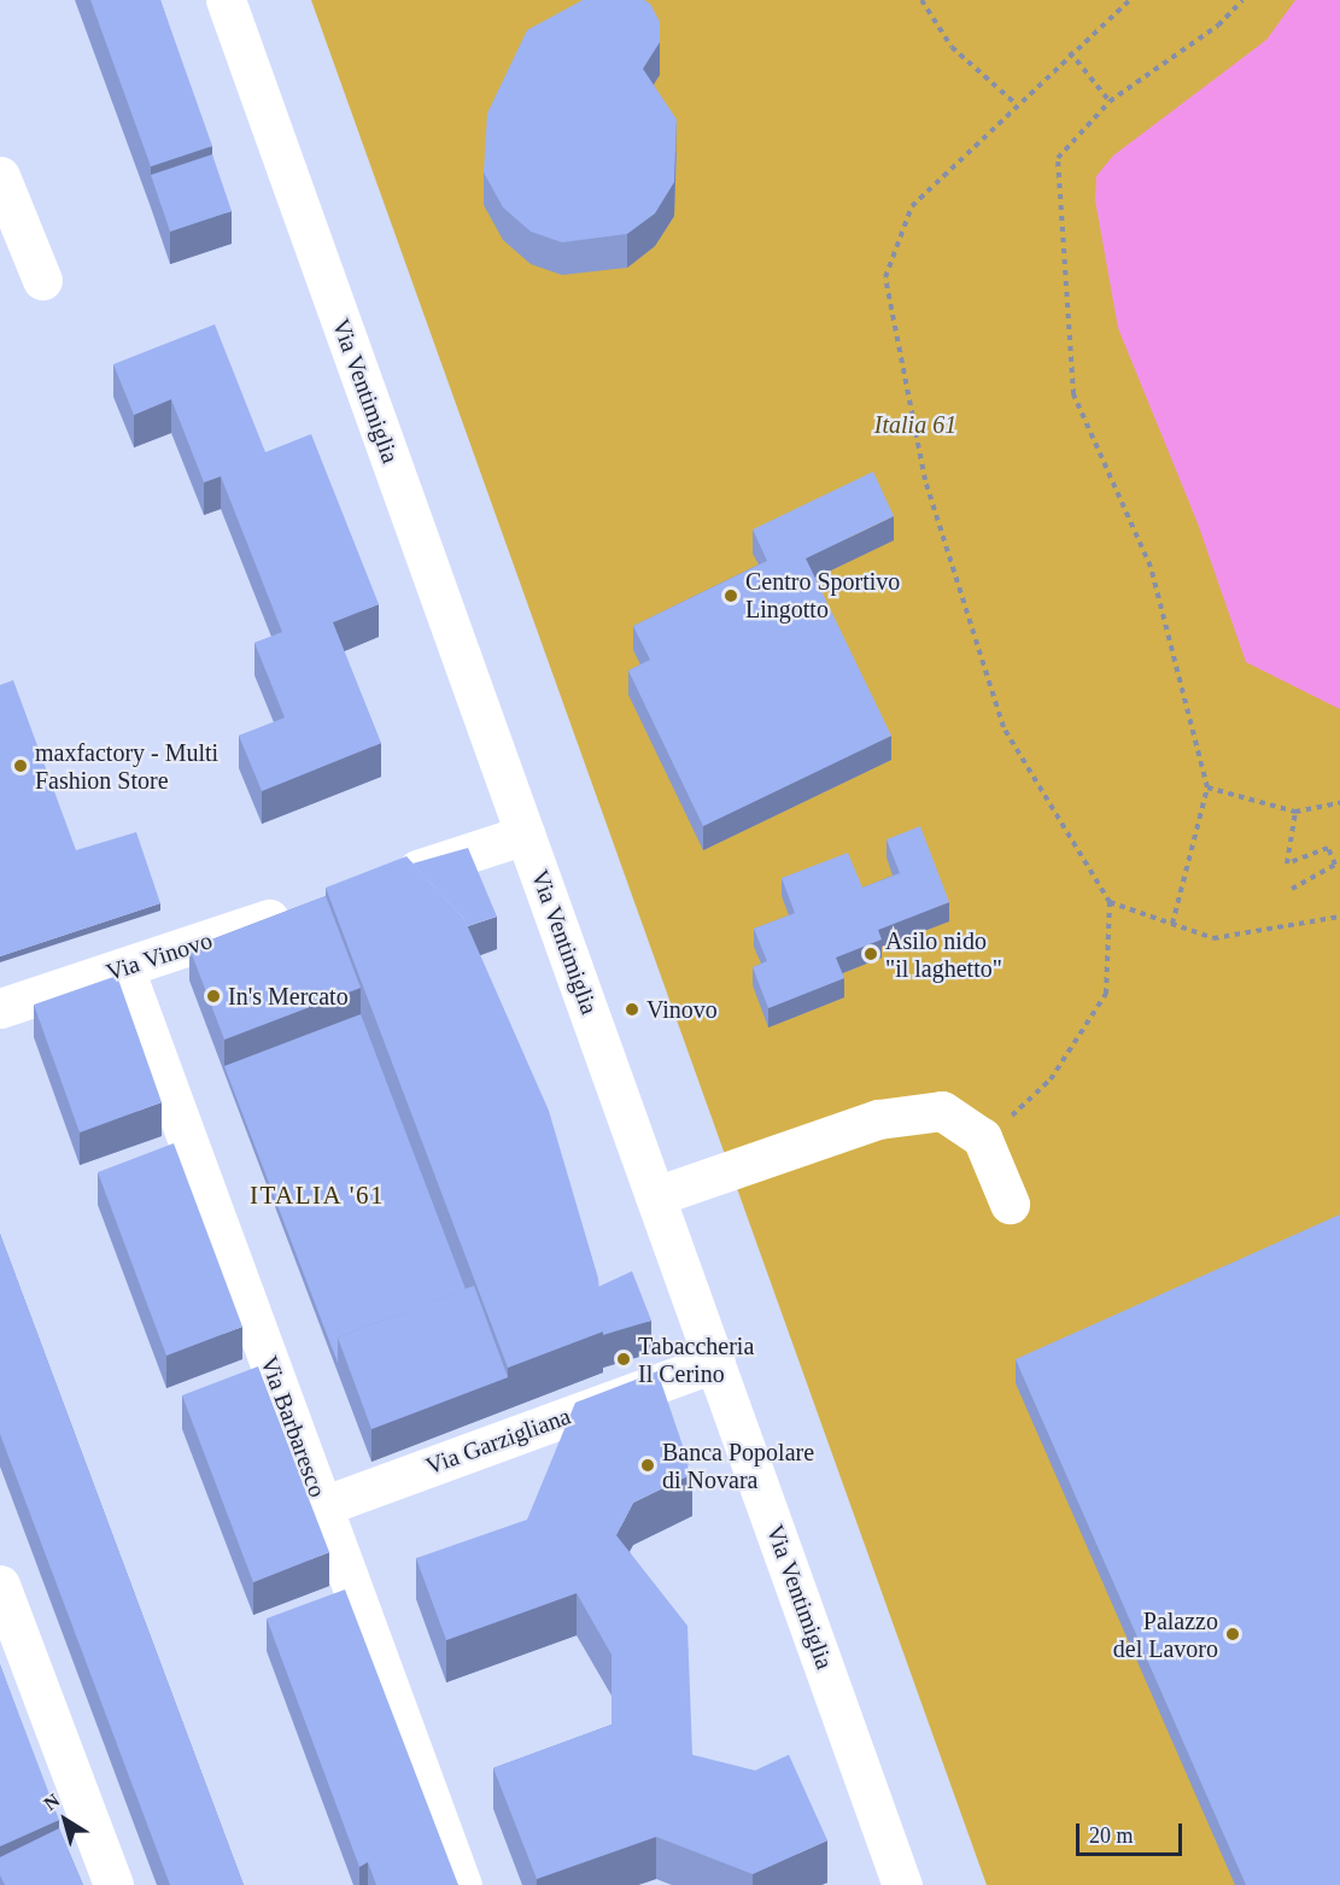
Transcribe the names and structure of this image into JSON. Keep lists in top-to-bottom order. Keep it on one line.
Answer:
{"streets":{"street":["Via Ventimiglia","Via Vinovo","Via Barbaresco","Via Garzigliana"]},"crossings":[["Via Ventimiglia","Via Garzigliana"],["Via Vinovo","Via Barbaresco"],["Via Barbaresco","Via Garzigliana"]],"districts":["ITALIA '61"],"parks":["Italia 61"],"places":["Centro Sportivo Lingotto","maxfactory - Multi Fashion Store","Asilo nido \"il laghetto\"","In's Mercato","Vinovo","Tabaccheria Il Cerino","Banca Popolare di Novara","Palazzo del Lavoro"],"scale_bar":"20 m","north":"top left"}
